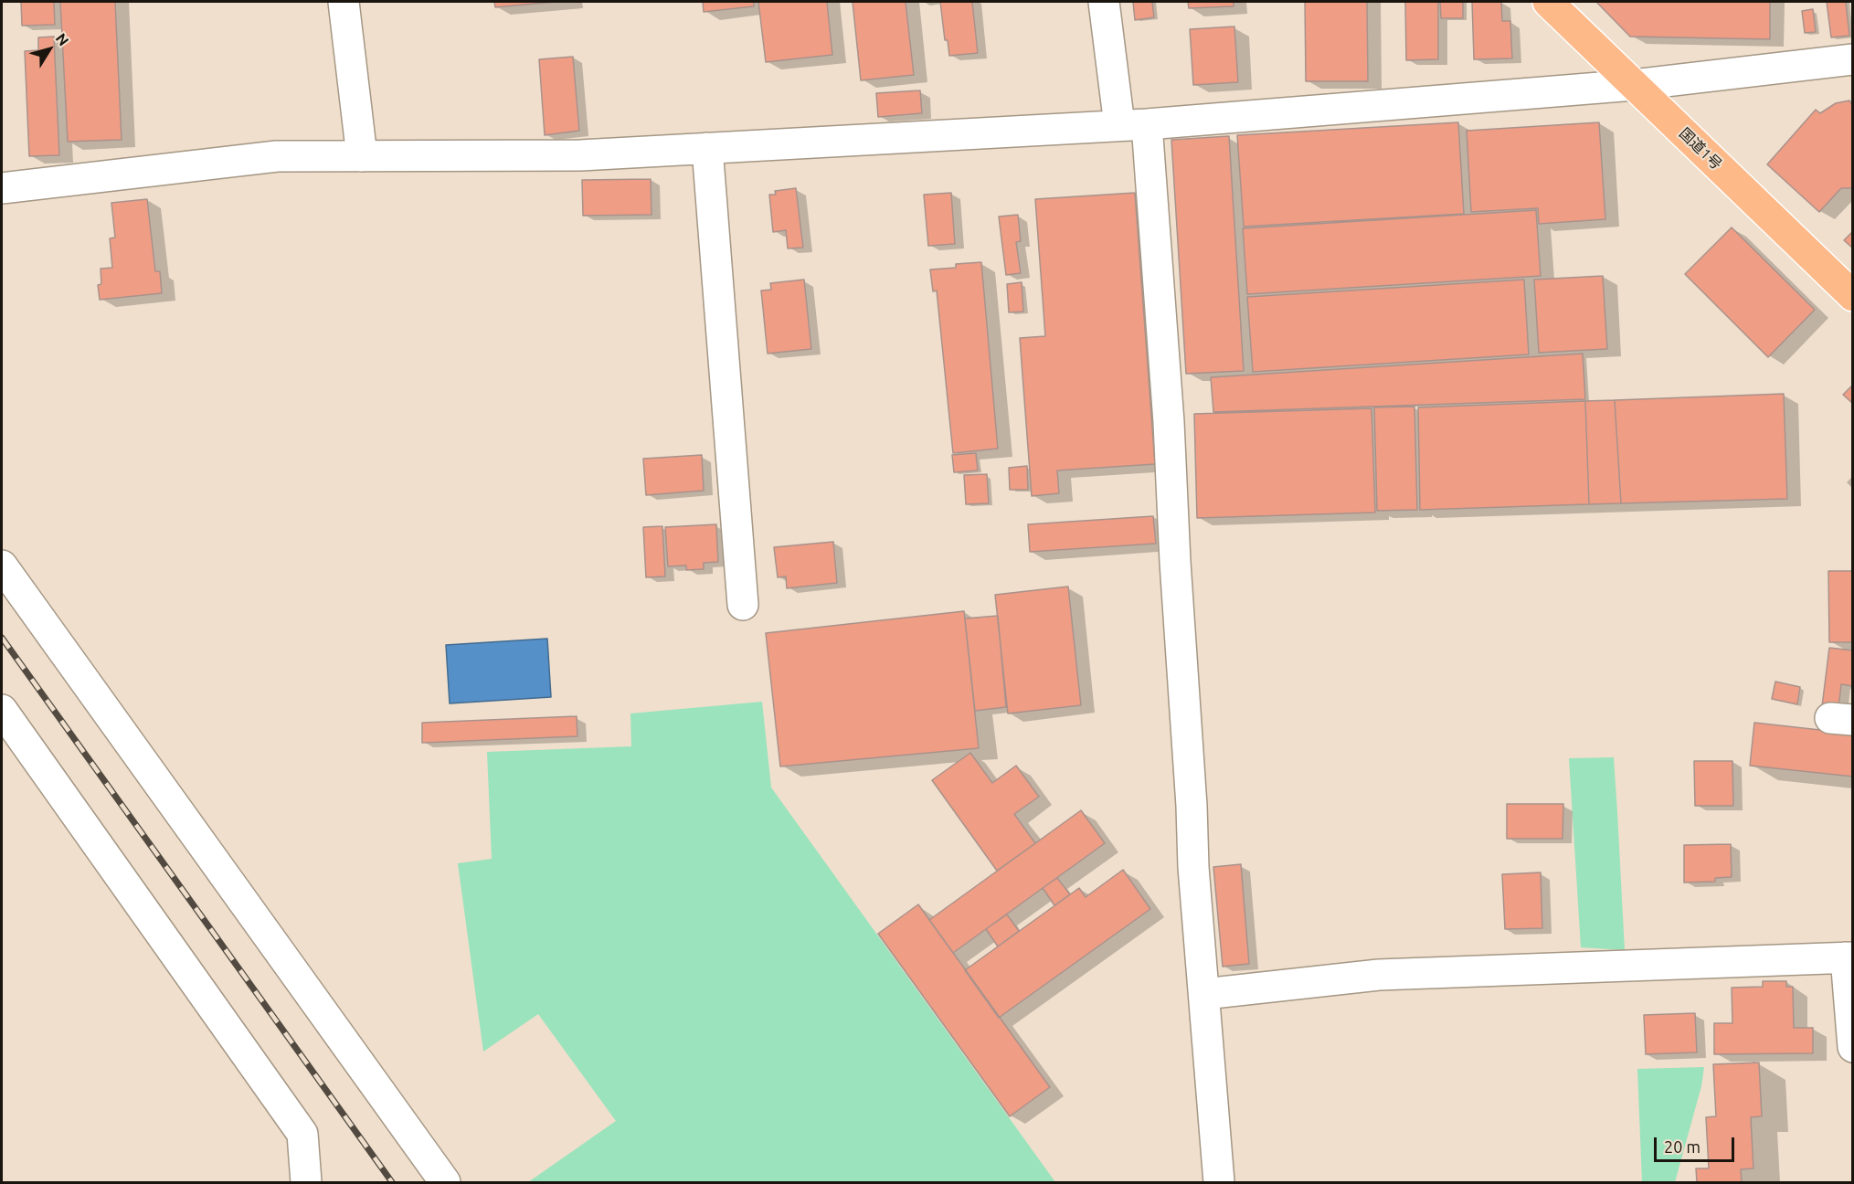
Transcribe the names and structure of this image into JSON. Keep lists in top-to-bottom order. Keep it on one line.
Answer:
{"streets":{"highway":["国道1号"]},"scale_bar":"20 m","north":"top right"}
